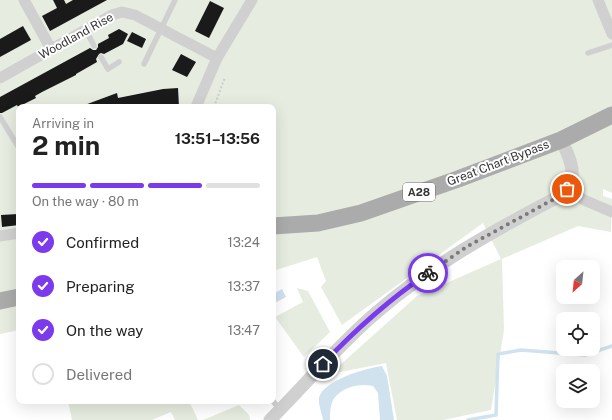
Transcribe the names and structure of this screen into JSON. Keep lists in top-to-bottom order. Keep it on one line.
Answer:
{"streets":{"main road":["Great Chart Bypass","A28"],"street":["Woodland Rise"]},"crossings":[["Great Chart Bypass","A28"]],"north":"bottom left","page":{"heading":["2 min","Arriving in","13:51–13:56"],"bar":"On the way · 80 m","list":[["Confirmed","13:24"],["Preparing","13:37"],["On the way","13:47"],"Delivered"]}}
